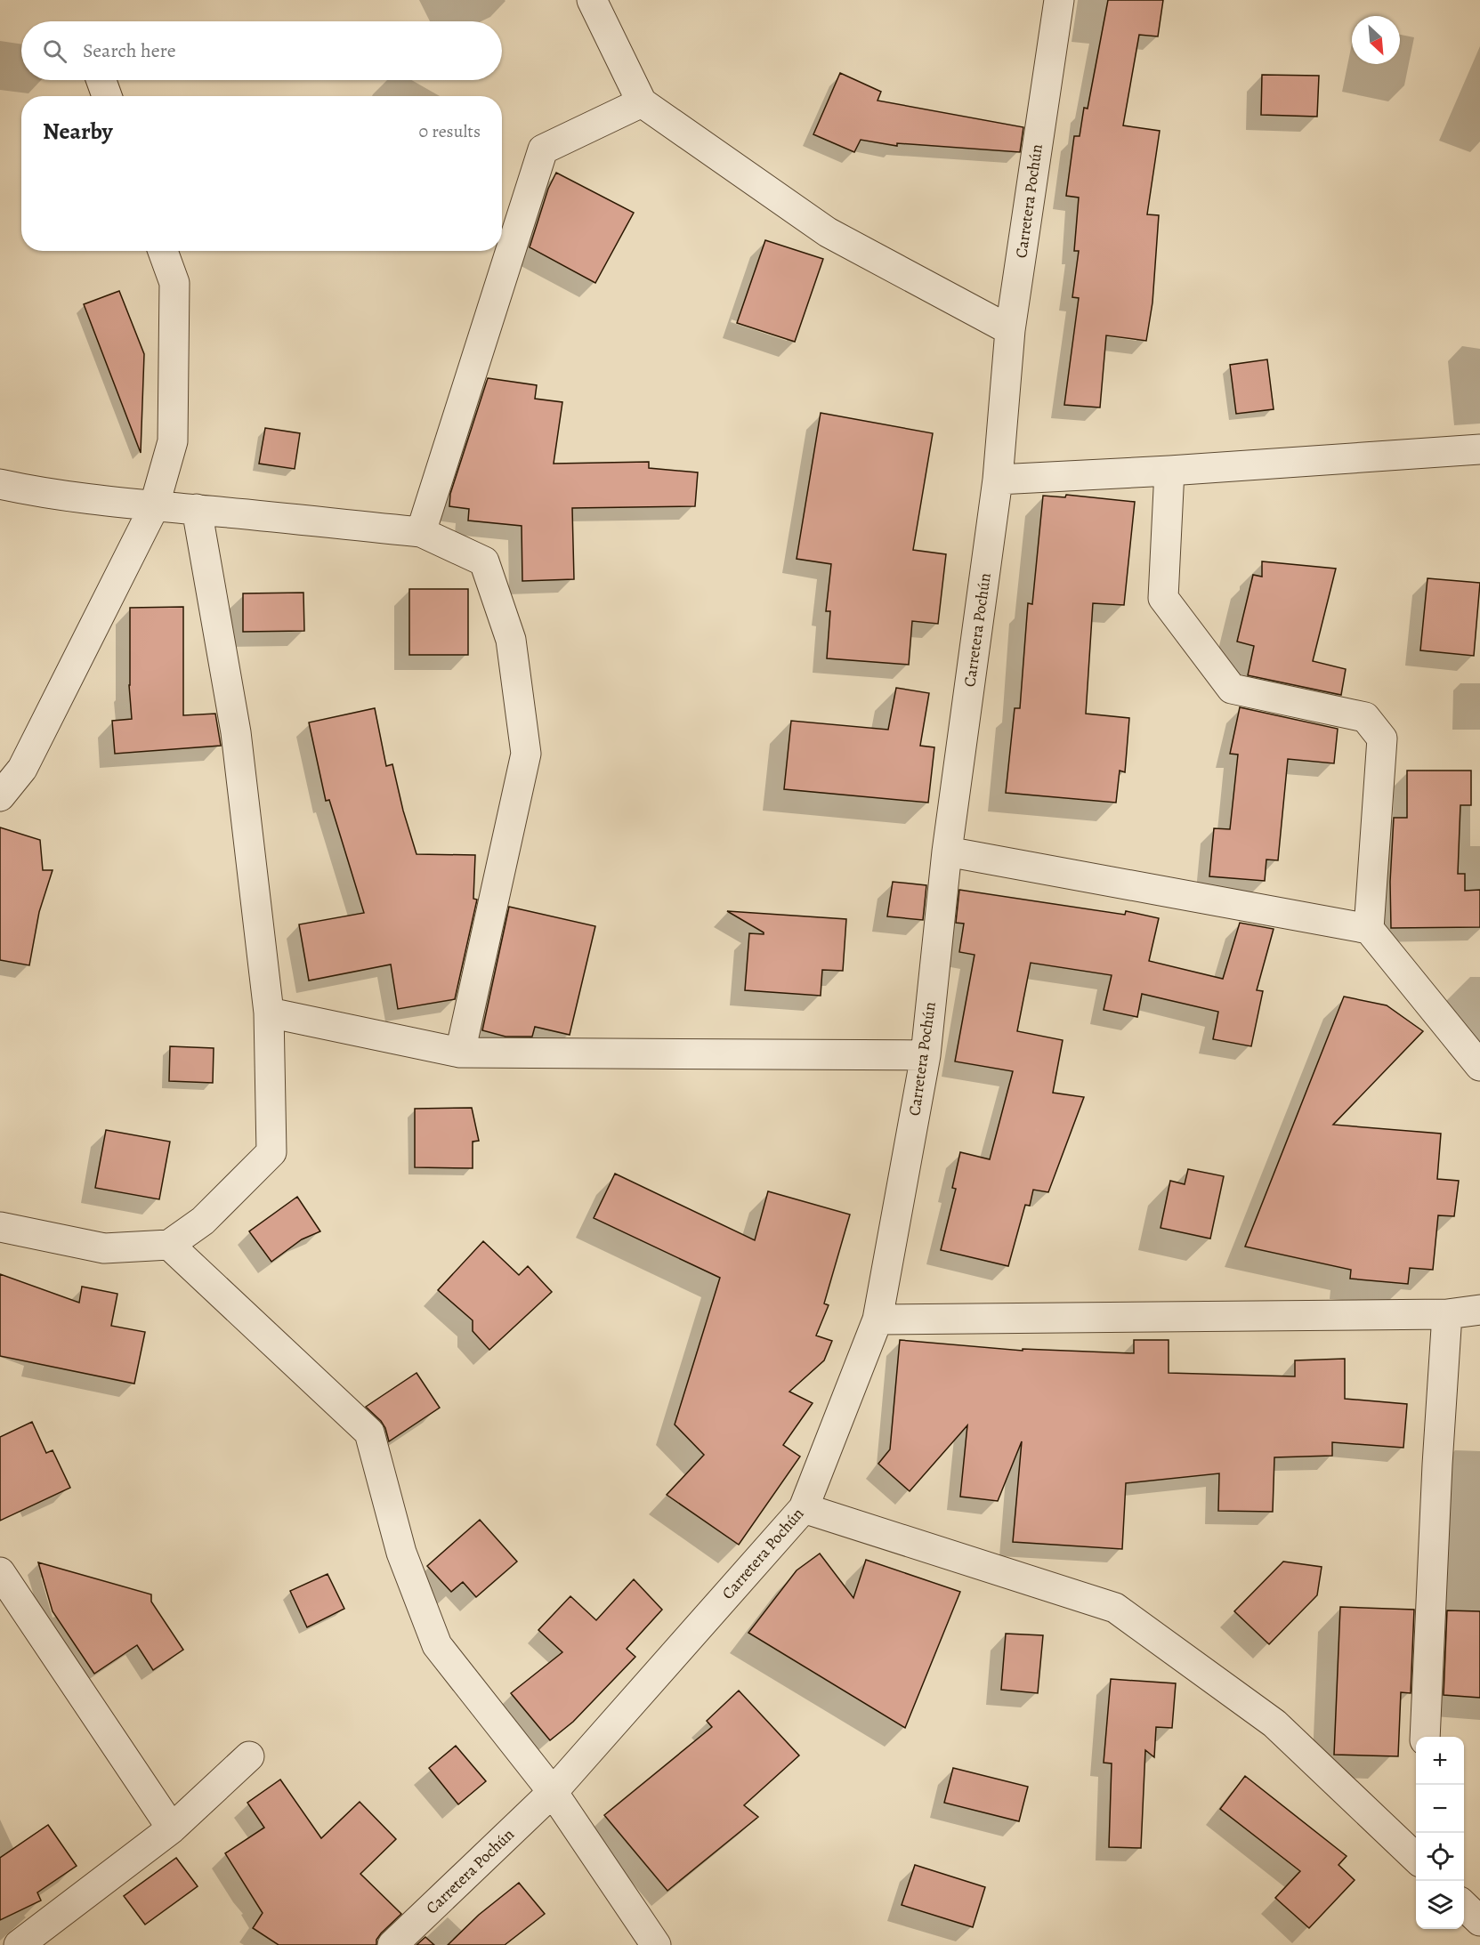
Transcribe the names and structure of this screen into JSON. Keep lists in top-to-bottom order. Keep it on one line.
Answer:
{"streets":{"street":["Carretera Pochún"]},"north":"bottom right","page":{"search":"Search here","heading":["Nearby","0 results"],"map_buttons":["+","−"]}}
